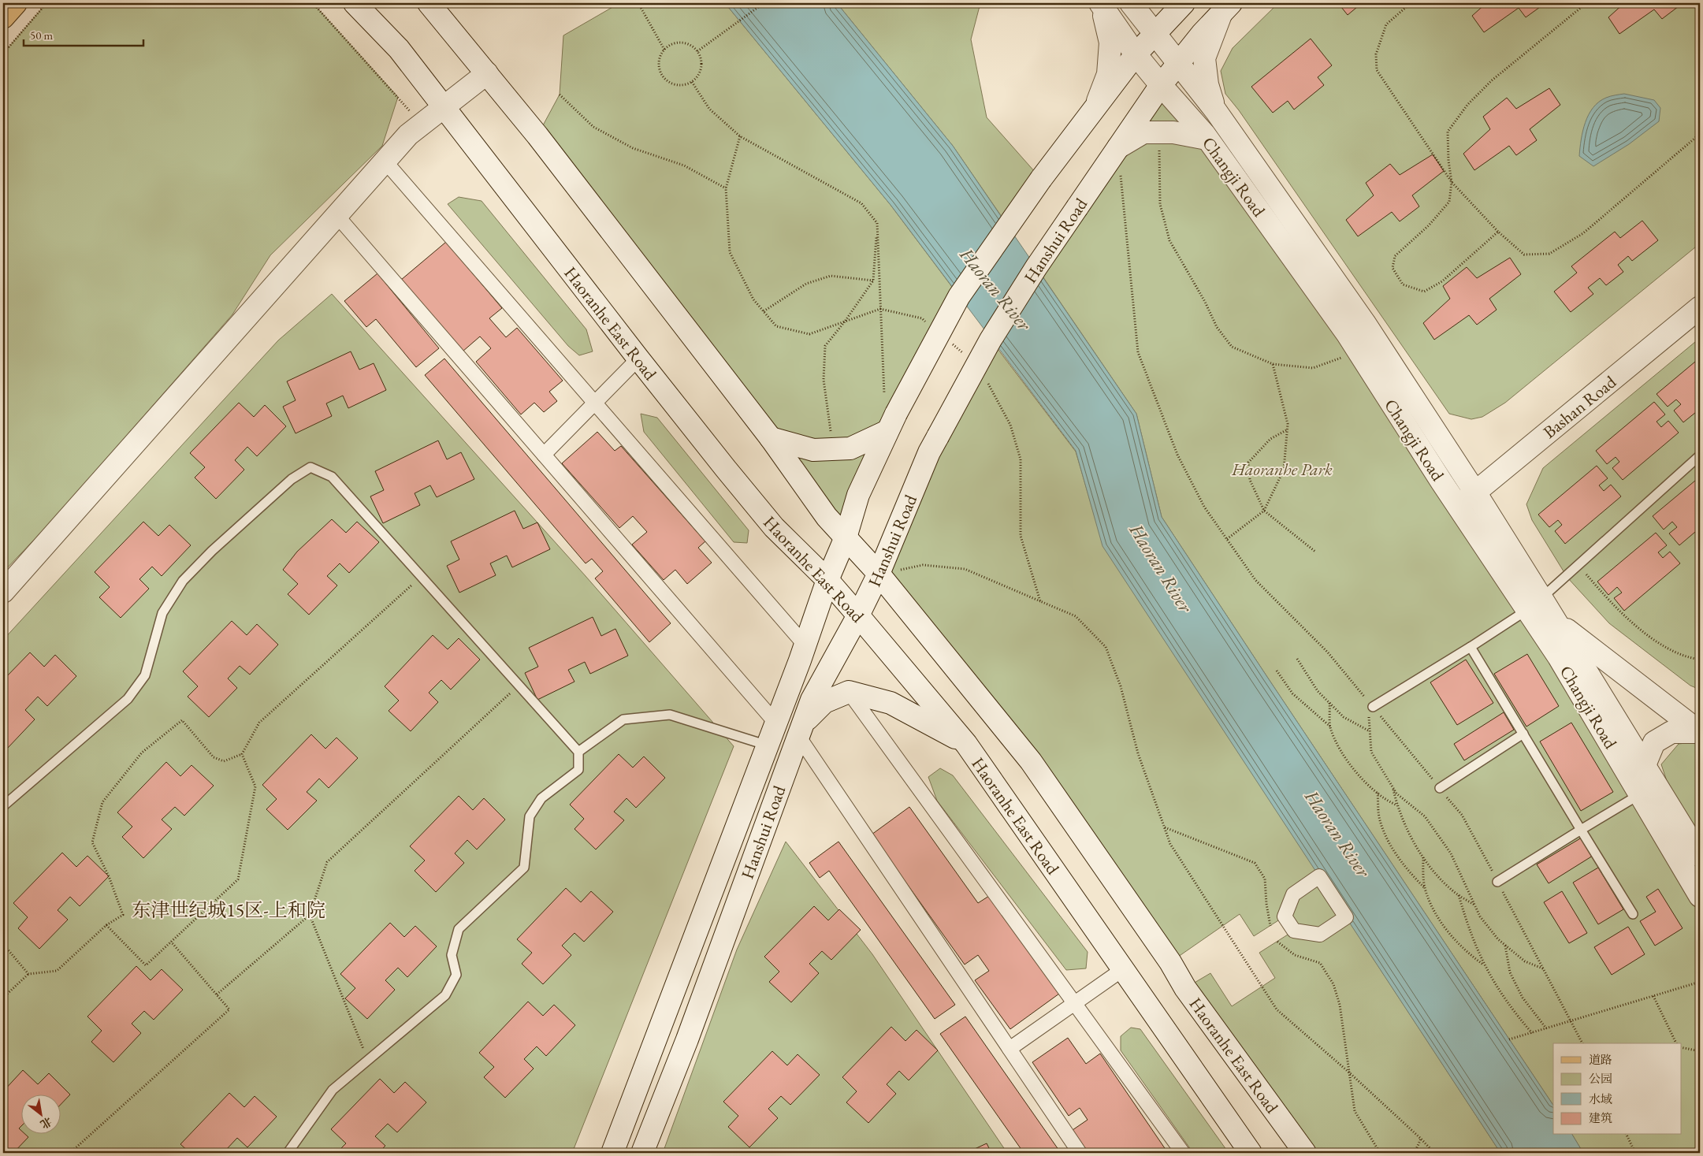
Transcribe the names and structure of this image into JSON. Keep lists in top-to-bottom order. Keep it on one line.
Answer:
{"streets":{"main road":["Changji Road","Hanshui Road","Haoranhe East Road","Bashan Road"]},"crossings":[["Changji Road","Hanshui Road"],["Changji Road","Bashan Road"],["Hanshui Road","Haoranhe East Road"]],"districts":["东津世纪城15区-上和院"],"water":["Haoran River"],"parks":["Haoranhe Park"],"legend":["道路","公园","水域","建筑"],"scale_bar":"50 m","north":"bottom right"}
